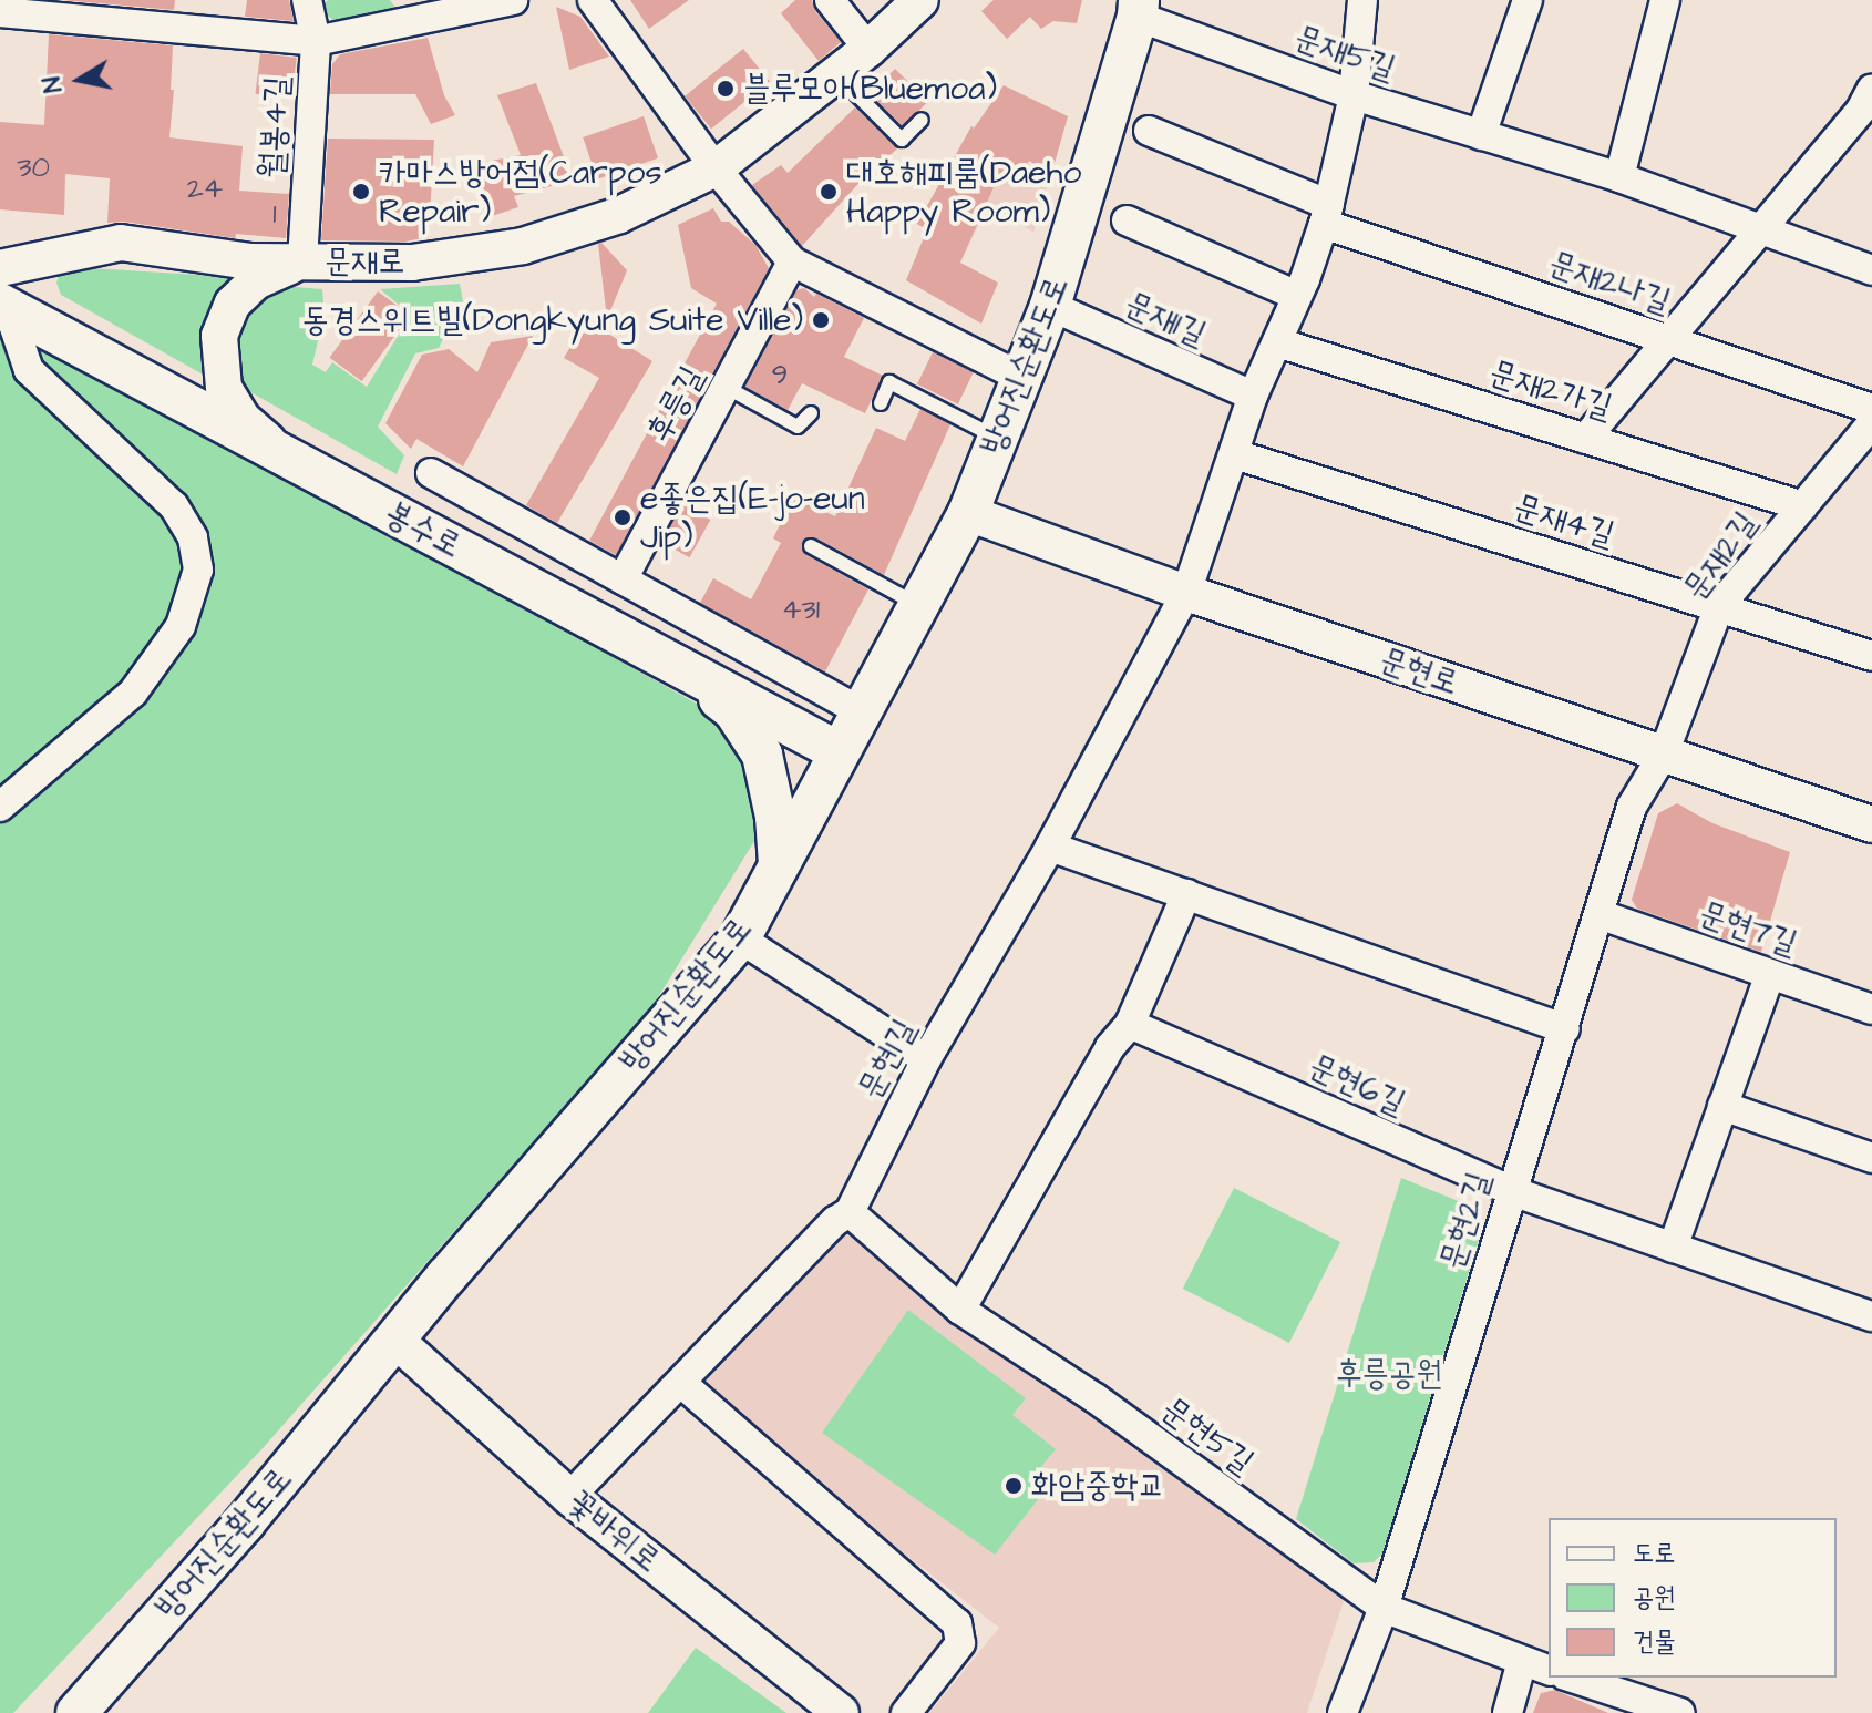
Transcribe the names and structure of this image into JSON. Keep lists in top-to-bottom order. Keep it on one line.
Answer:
{"streets":{"main road":["방어진순환도로","봉수로"],"street":["문재5길","월봉4길","문재로","문재2나길","문재1길","문재2가길","후릉길","문재4길","문재2길","문현로","문현7길","문현1길","문현6길","문현2길","문현5길","꽃바위로"]},"crossings":[["문재5길","방어진순환도로"],["월봉4길","문재로"],["문재1길","방어진순환도로"],["방어진순환도로","봉수로"],["방어진순환도로","문현로"],["방어진순환도로","꽃바위로"],["문재2가길","문재2길"],["문재4길","문재2길"],["문재2길","문현로"],["문재2길","문현2길"],["문현로","문현1길"],["문현로","문현2길"],["문현7길","문현2길"],["문현1길","문현5길"],["문현1길","꽃바위로"],["문현6길","문현2길"],["문현2길","문현5길"]],"parks":["후릉공원"],"places":["블루모아(Bluemoa)","카마스방어점(Carpos Repair)","대호해피룸(Daeho Happy Room)","동경스위트빌(Dongkyung Suite Ville)","e좋은집(E-jo-eun Jip)","화암중학교"],"house_numbers":["30","24","1","9","431"],"legend":["도로","공원","건물"],"north":"left"}
